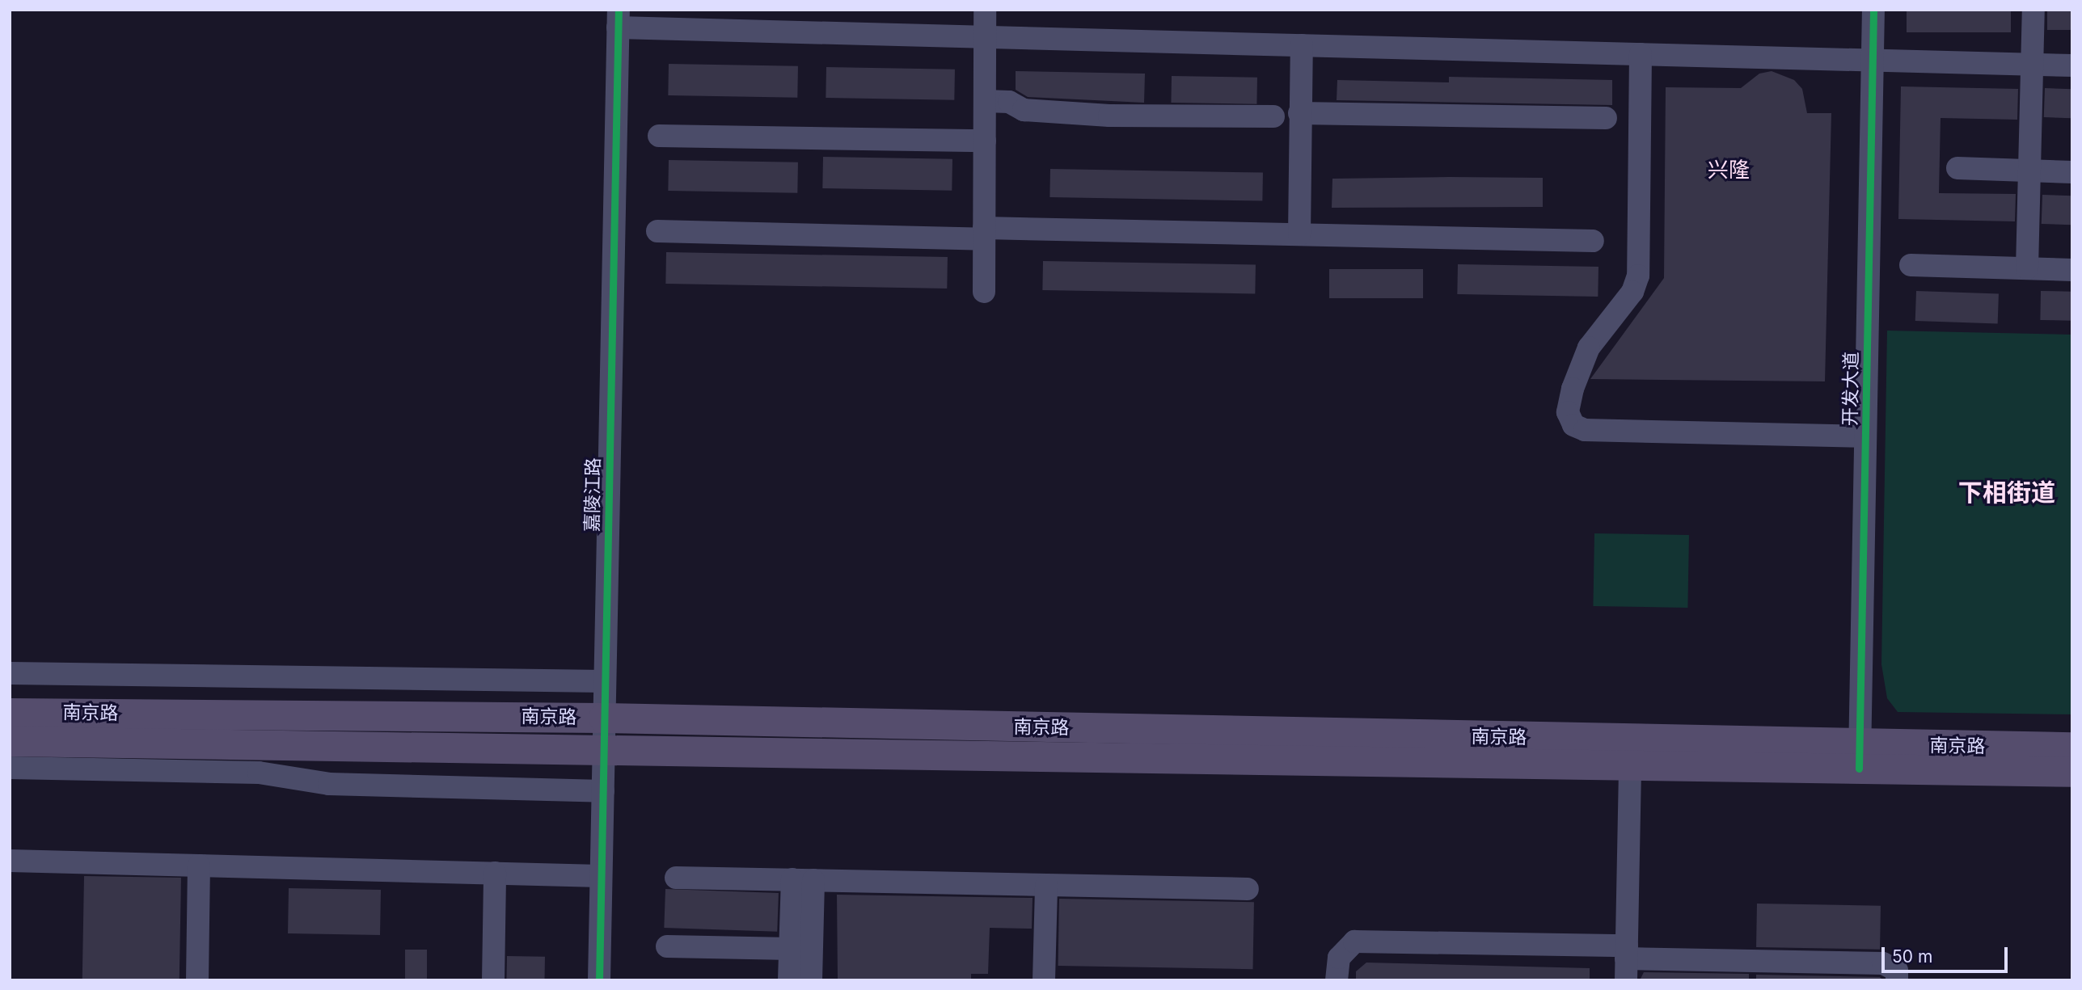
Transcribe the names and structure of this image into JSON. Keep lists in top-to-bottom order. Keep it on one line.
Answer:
{"streets":{"main road":["南京路"],"street":["开发大道","嘉陵江路"]},"crossings":[["开发大道","南京路"],["嘉陵江路","南京路"]],"districts":["兴隆","下相街道"],"scale_bar":"50 m"}
